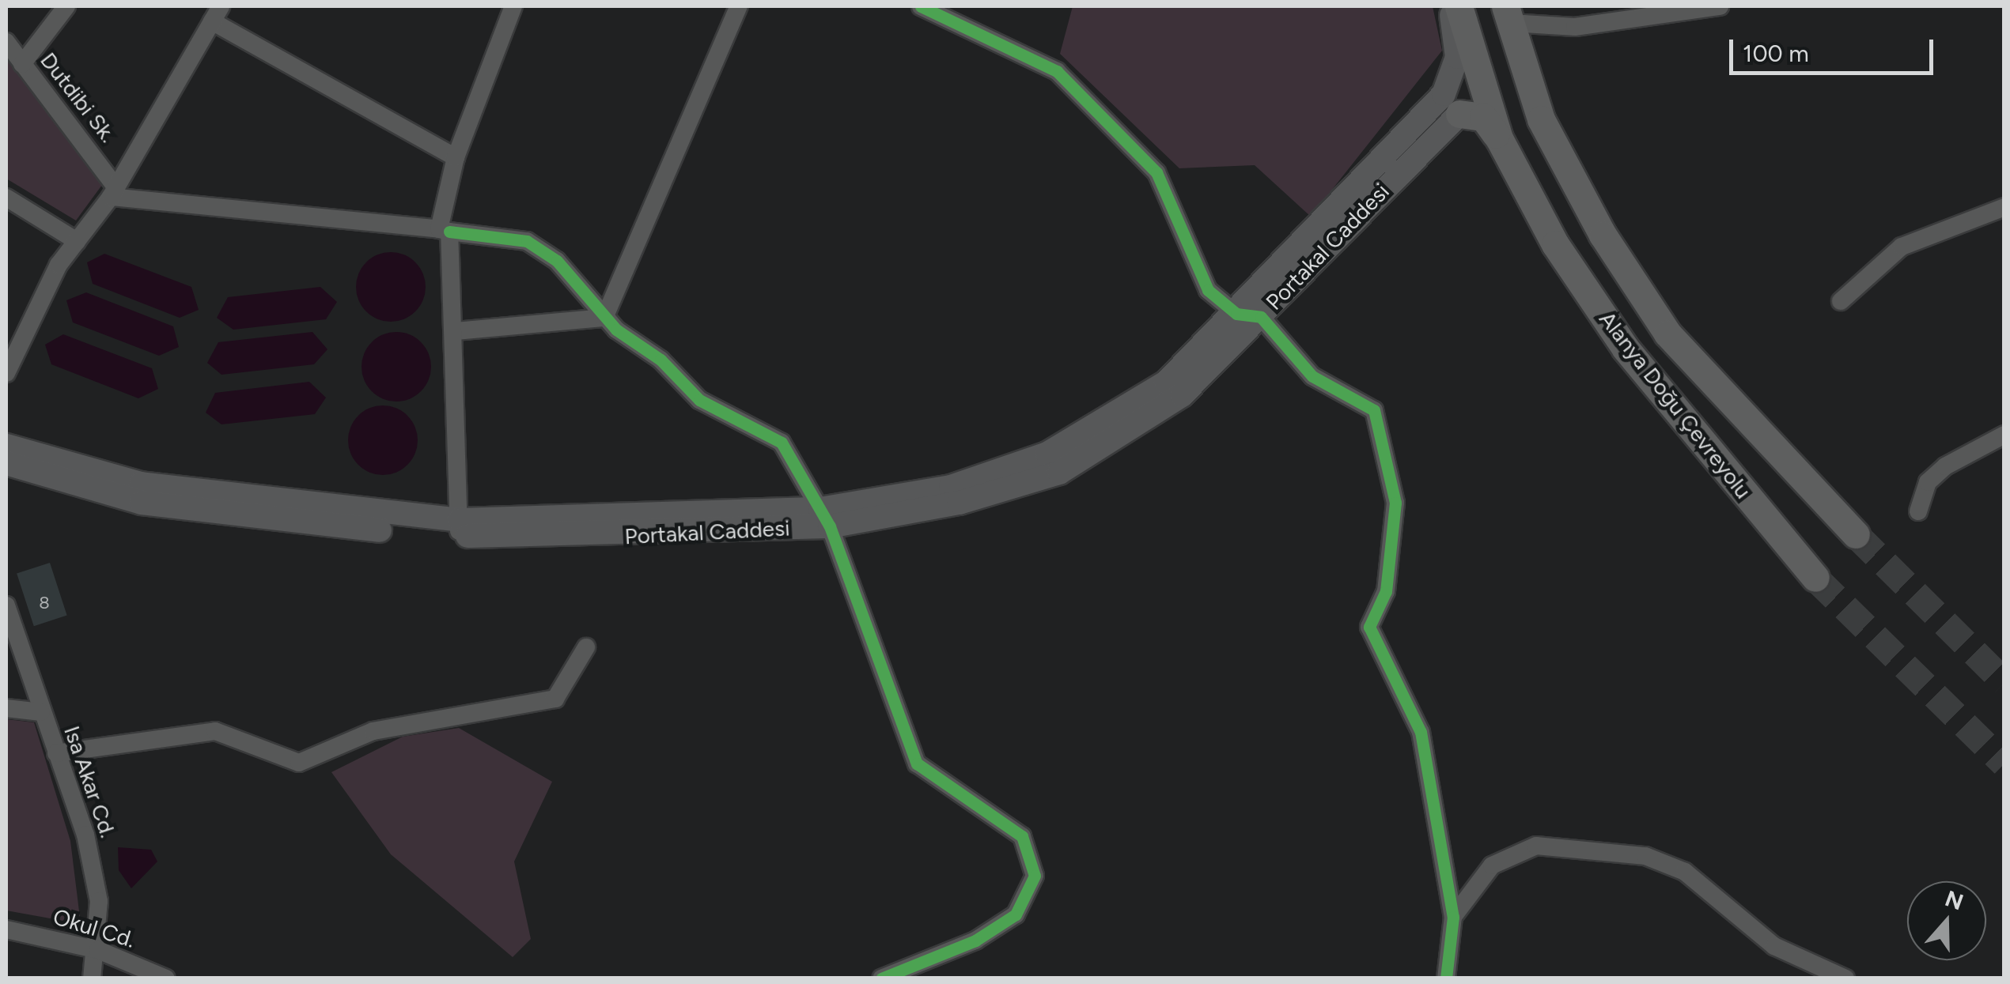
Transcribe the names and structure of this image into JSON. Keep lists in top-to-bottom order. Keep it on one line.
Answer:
{"streets":{"highway":["Alanya Doğu Çevreyolu"],"main road":["Portakal Caddesi"],"street":["Dutdibi Sk.","Isa Akar Cd.","Okul Cd."]},"crossings":[["Isa Akar Cd.","Okul Cd."]],"house_numbers":["8"],"scale_bar":"100 m","north":"top"}
